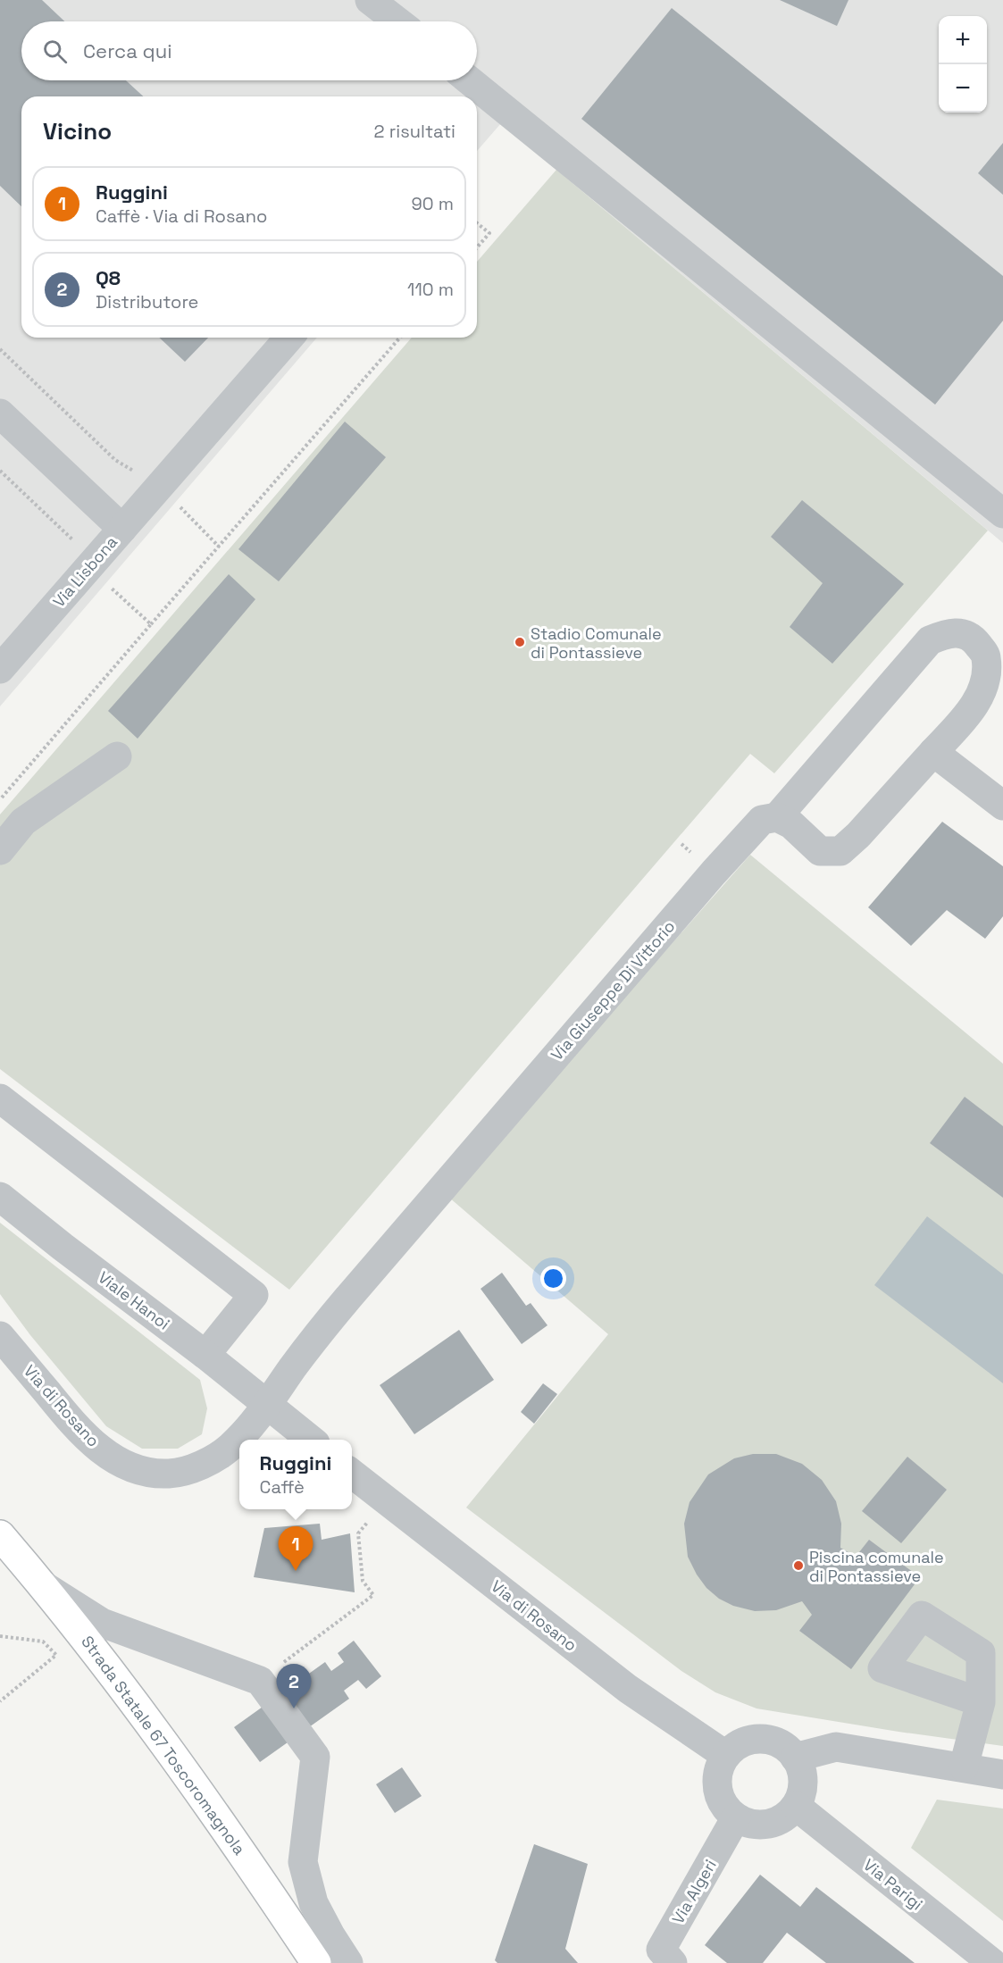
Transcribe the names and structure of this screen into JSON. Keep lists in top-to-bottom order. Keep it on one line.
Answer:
{"streets":{"main road":["Strada Statale 67 Toscoromagnola"],"street":["Via Lisbona","Via Giuseppe Di Vittorio","Viale Hanoi","Via di Rosano","Via Parigi","Via Algeri"]},"crossings":[["Via Giuseppe Di Vittorio","Viale Hanoi"],["Via Giuseppe Di Vittorio","Via di Rosano"],["Viale Hanoi","Via di Rosano"],["Via di Rosano","Via Parigi"],["Via di Rosano","Via Algeri"],["Via Parigi","Via Algeri"]],"places":["Stadio Comunale di Pontassieve","Piscina comunale di Pontassieve"],"page":{"map_buttons":["+","−"],"search":"Cerca qui","heading":["Vicino","2 risultati"],"list":[{"mark":"1","name":"Ruggini","note":"Caffè · Via di Rosano","value":"90 m"},{"mark":"2","name":"Q8","note":"Distributore","value":"110 m"}],"popup":["Ruggini","Caffè"],"pins":["1","2"]}}
